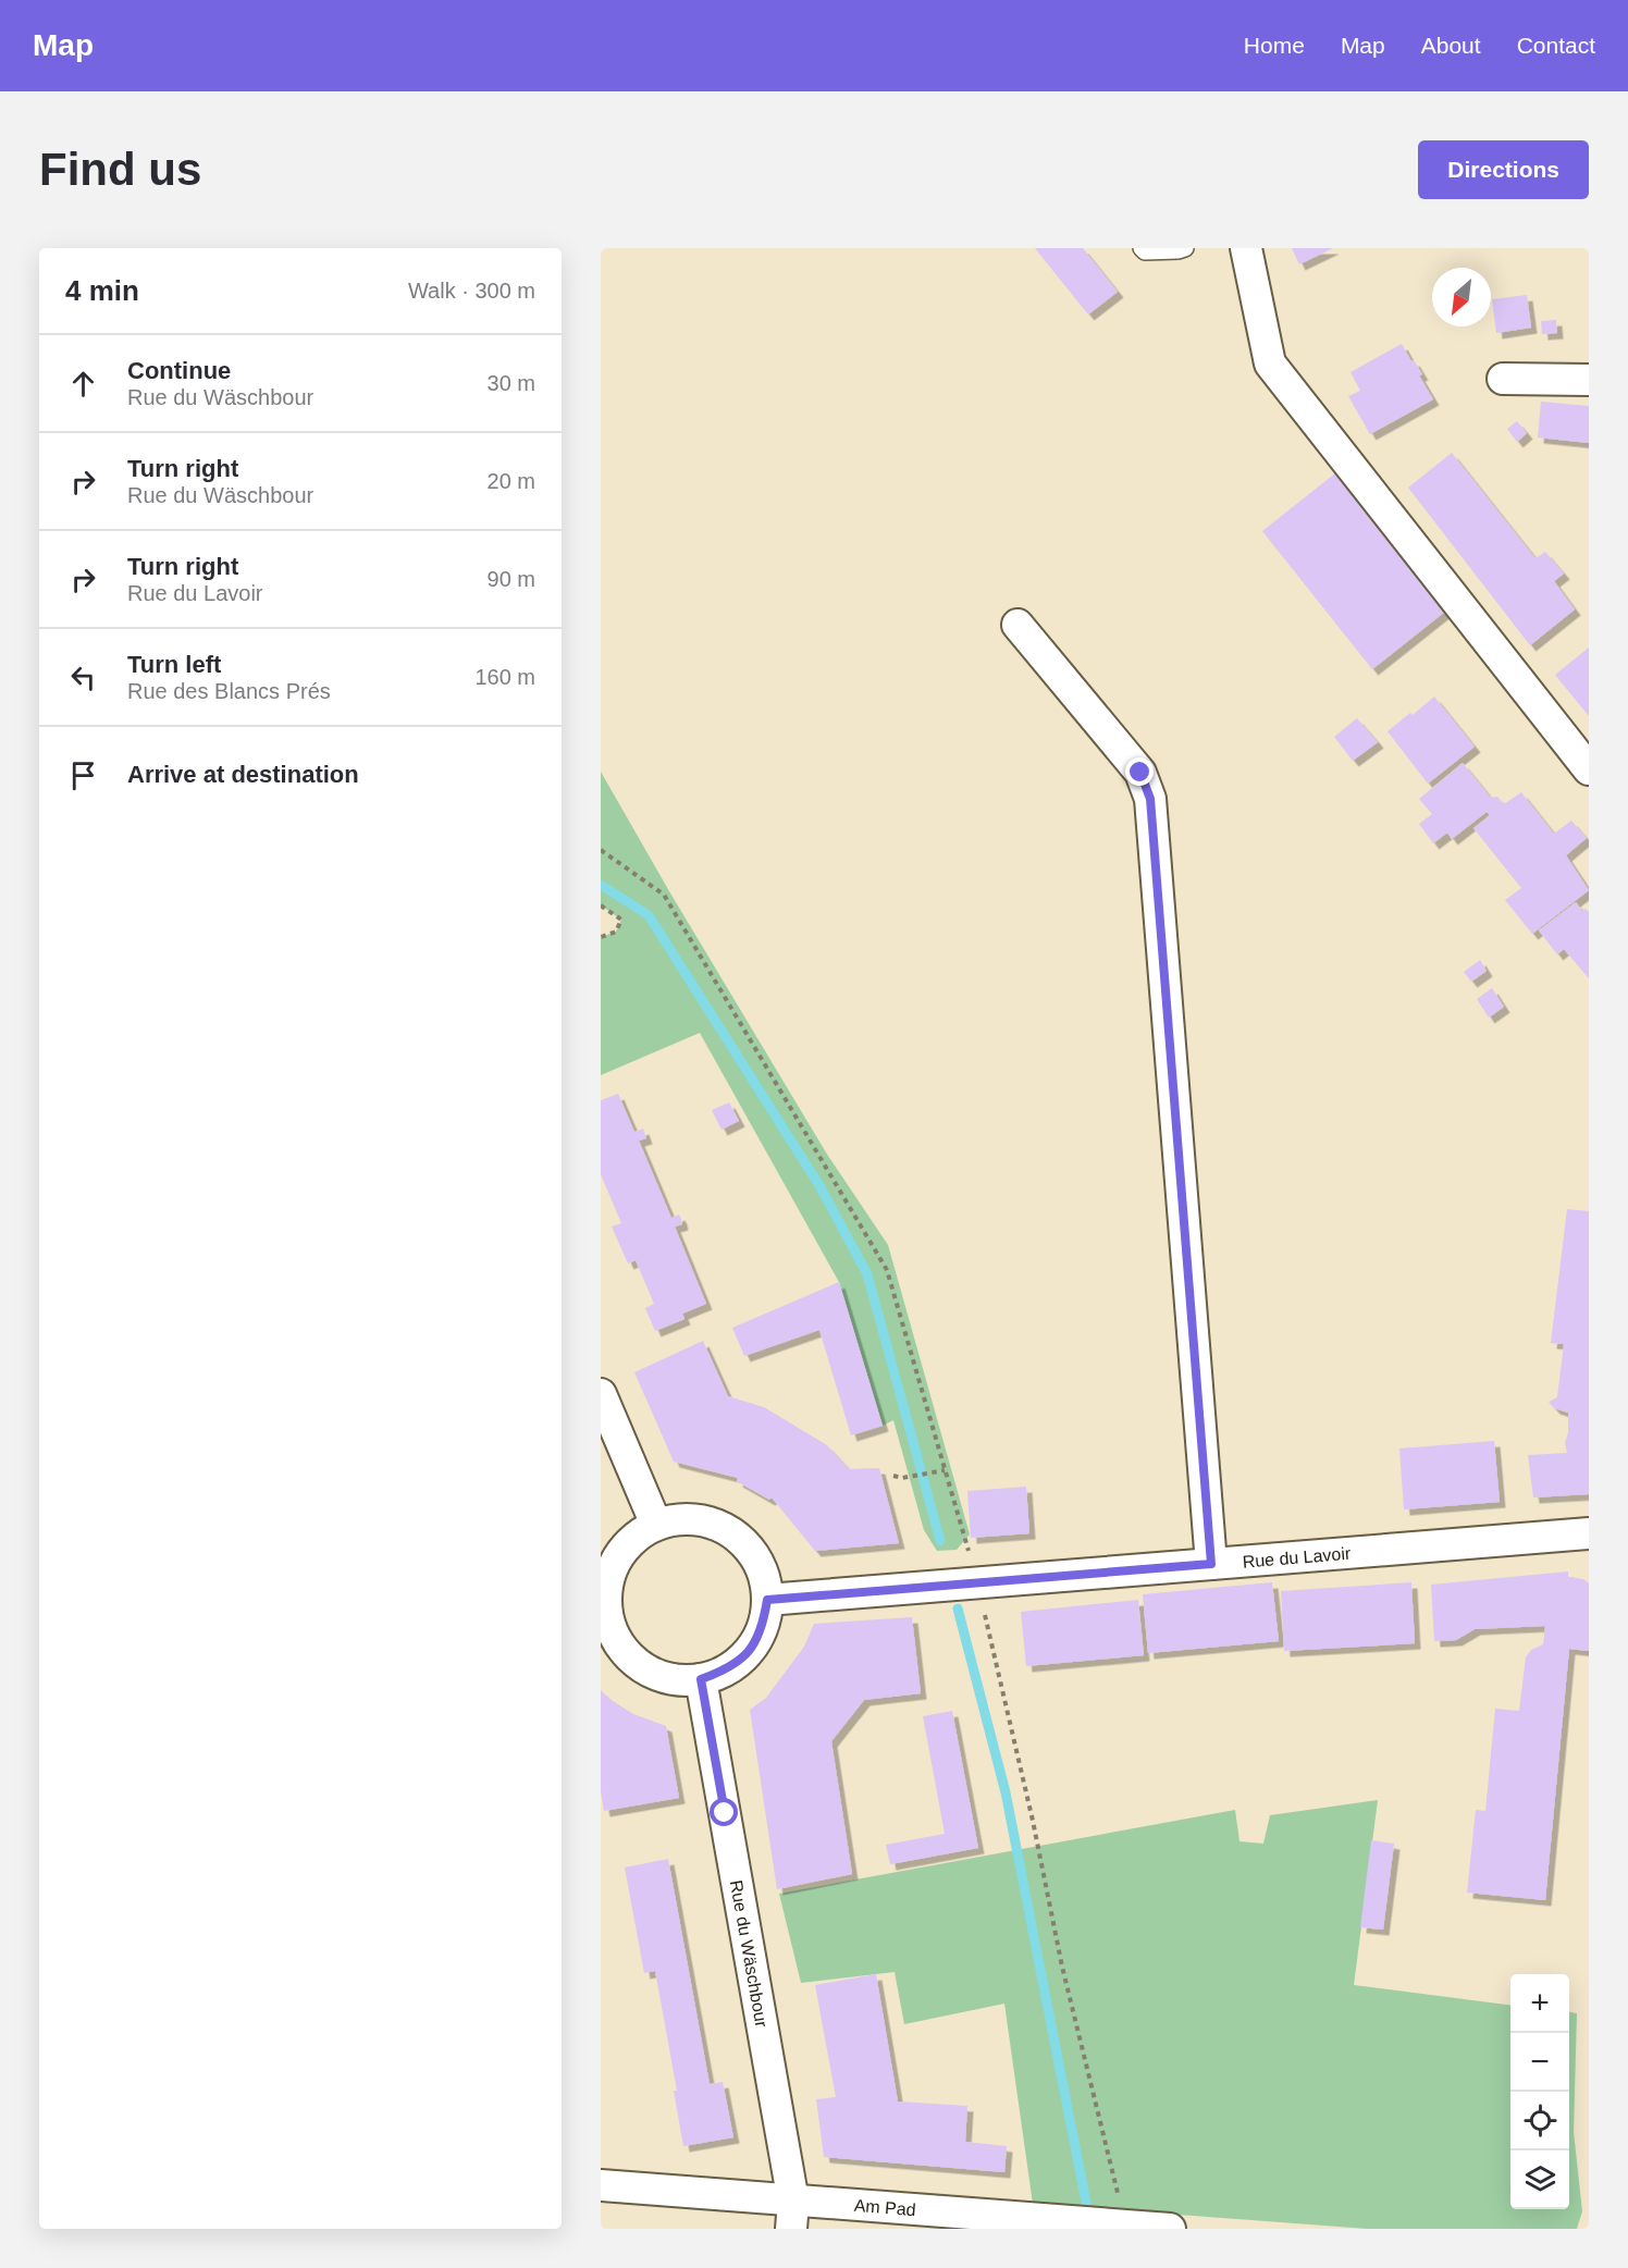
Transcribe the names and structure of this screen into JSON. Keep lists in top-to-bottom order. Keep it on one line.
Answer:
{"streets":{"street":["Rue du Lavoir","Rue du Wäschbour","Am Pad"]},"crossings":[["Rue du Lavoir","Rue du Wäschbour"],["Rue du Wäschbour","Am Pad"]],"north":"bottom left","page":{"header":"Map","nav":["Home","Map","About","Contact"],"buttons":"Directions","title":"Find us","heading":["4 min","Walk · 300 m"],"list":[["Continue","Rue du Wäschbour","30 m"],["Turn right","Rue du Wäschbour","20 m"],["Turn right","Rue du Lavoir","90 m"],["Turn left","Rue des Blancs Prés","160 m"],"Arrive at destination"],"map_buttons":["+","−"]}}
